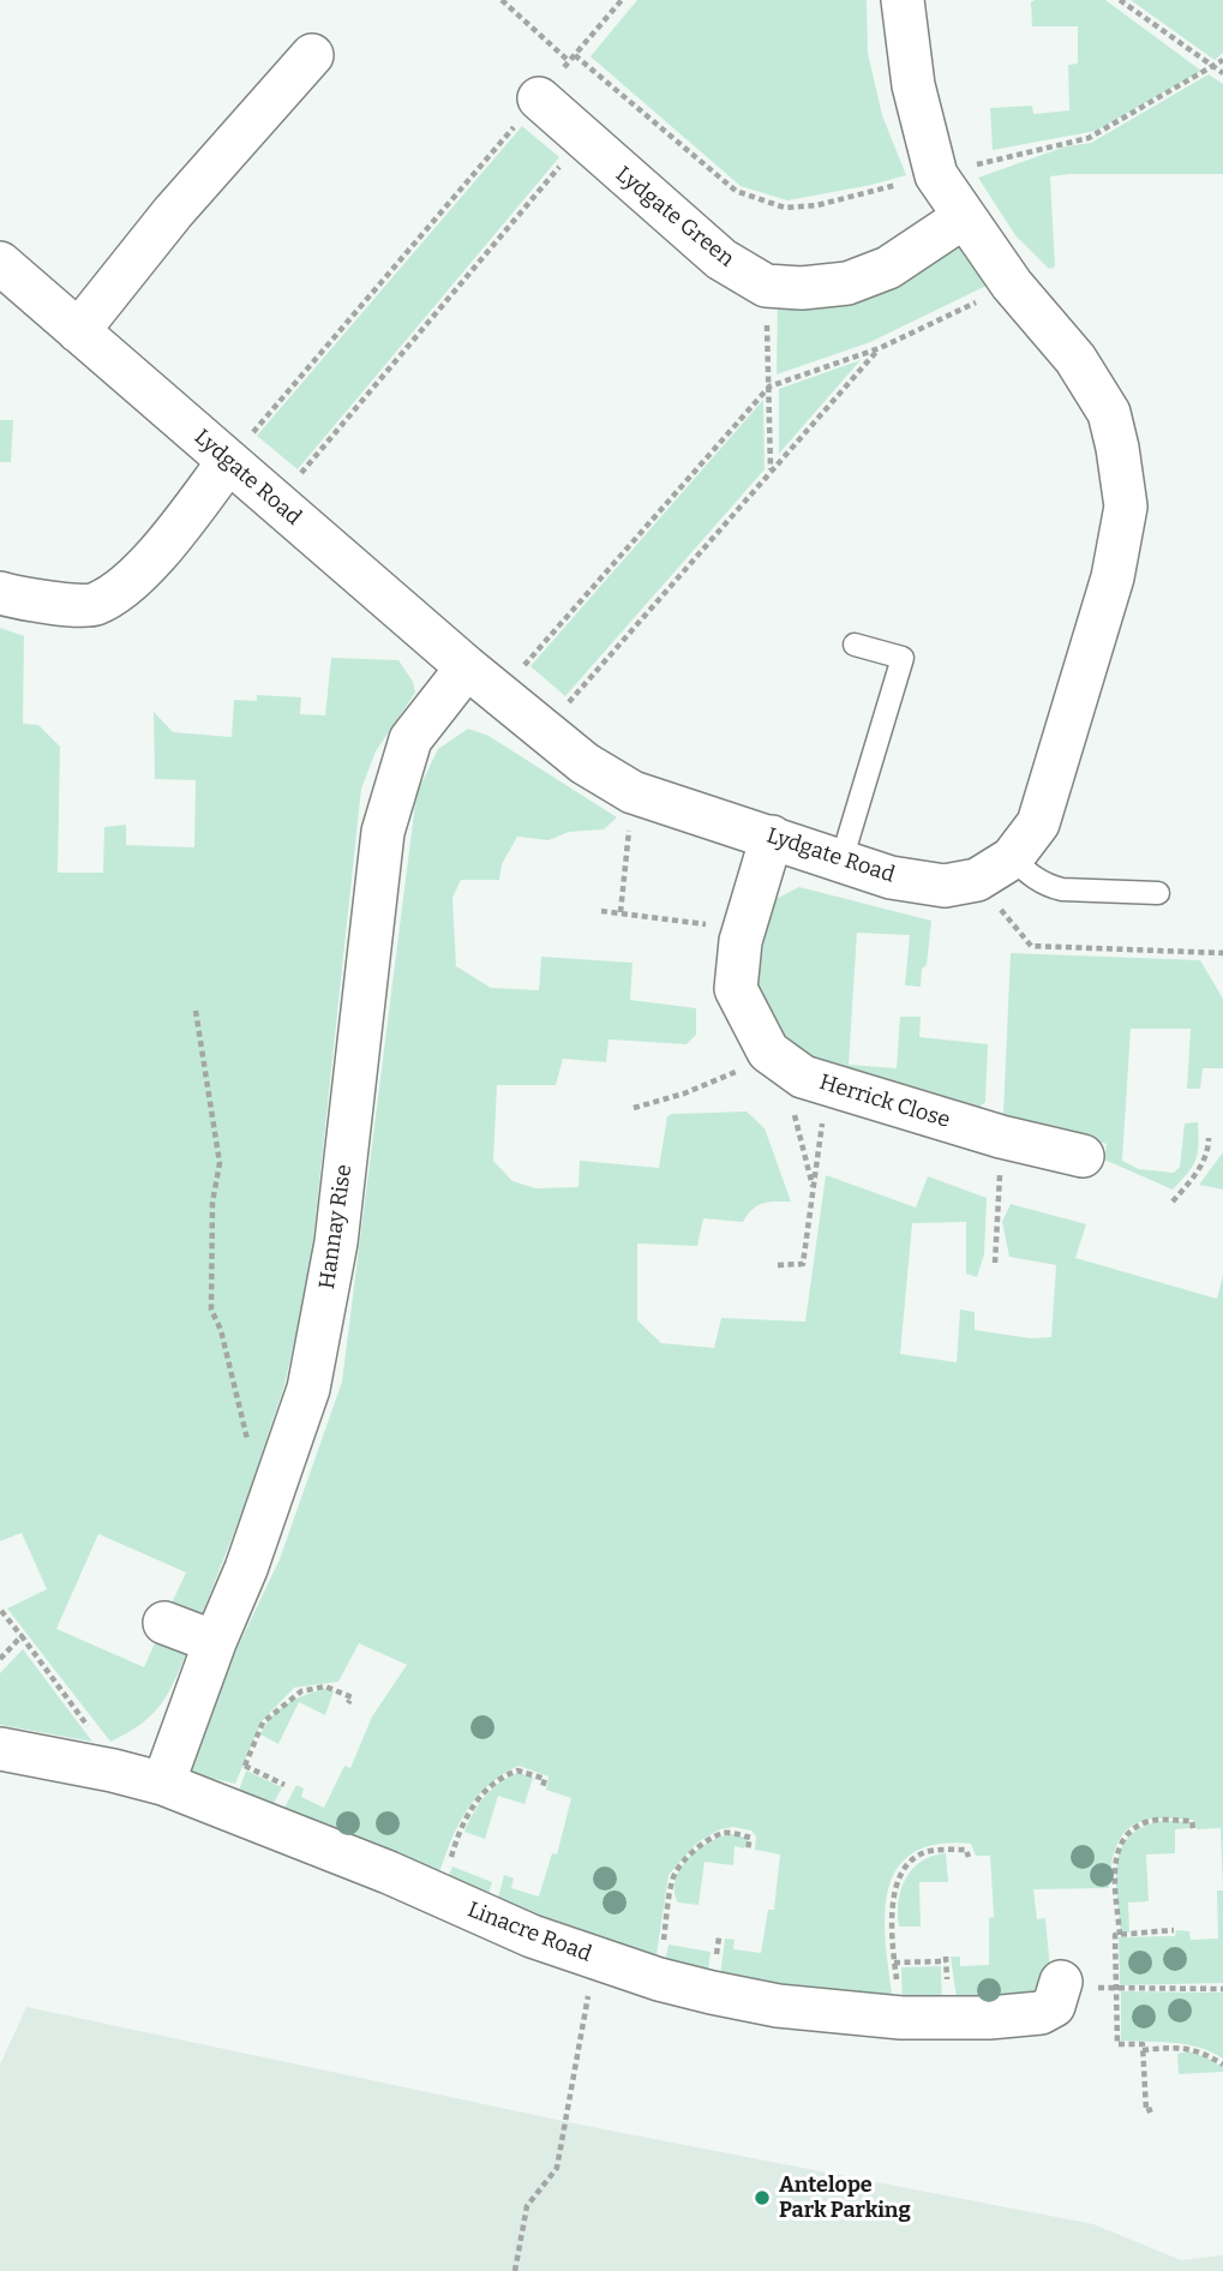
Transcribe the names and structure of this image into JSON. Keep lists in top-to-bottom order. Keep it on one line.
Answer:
{"streets":{"street":["Lydgate Green","Lydgate Road","Herrick Close","Hannay Rise","Linacre Road"]},"crossings":[["Lydgate Green","Lydgate Road"],["Lydgate Road","Hannay Rise"],["Hannay Rise","Linacre Road"]],"places":["Antelope Park Parking"]}
